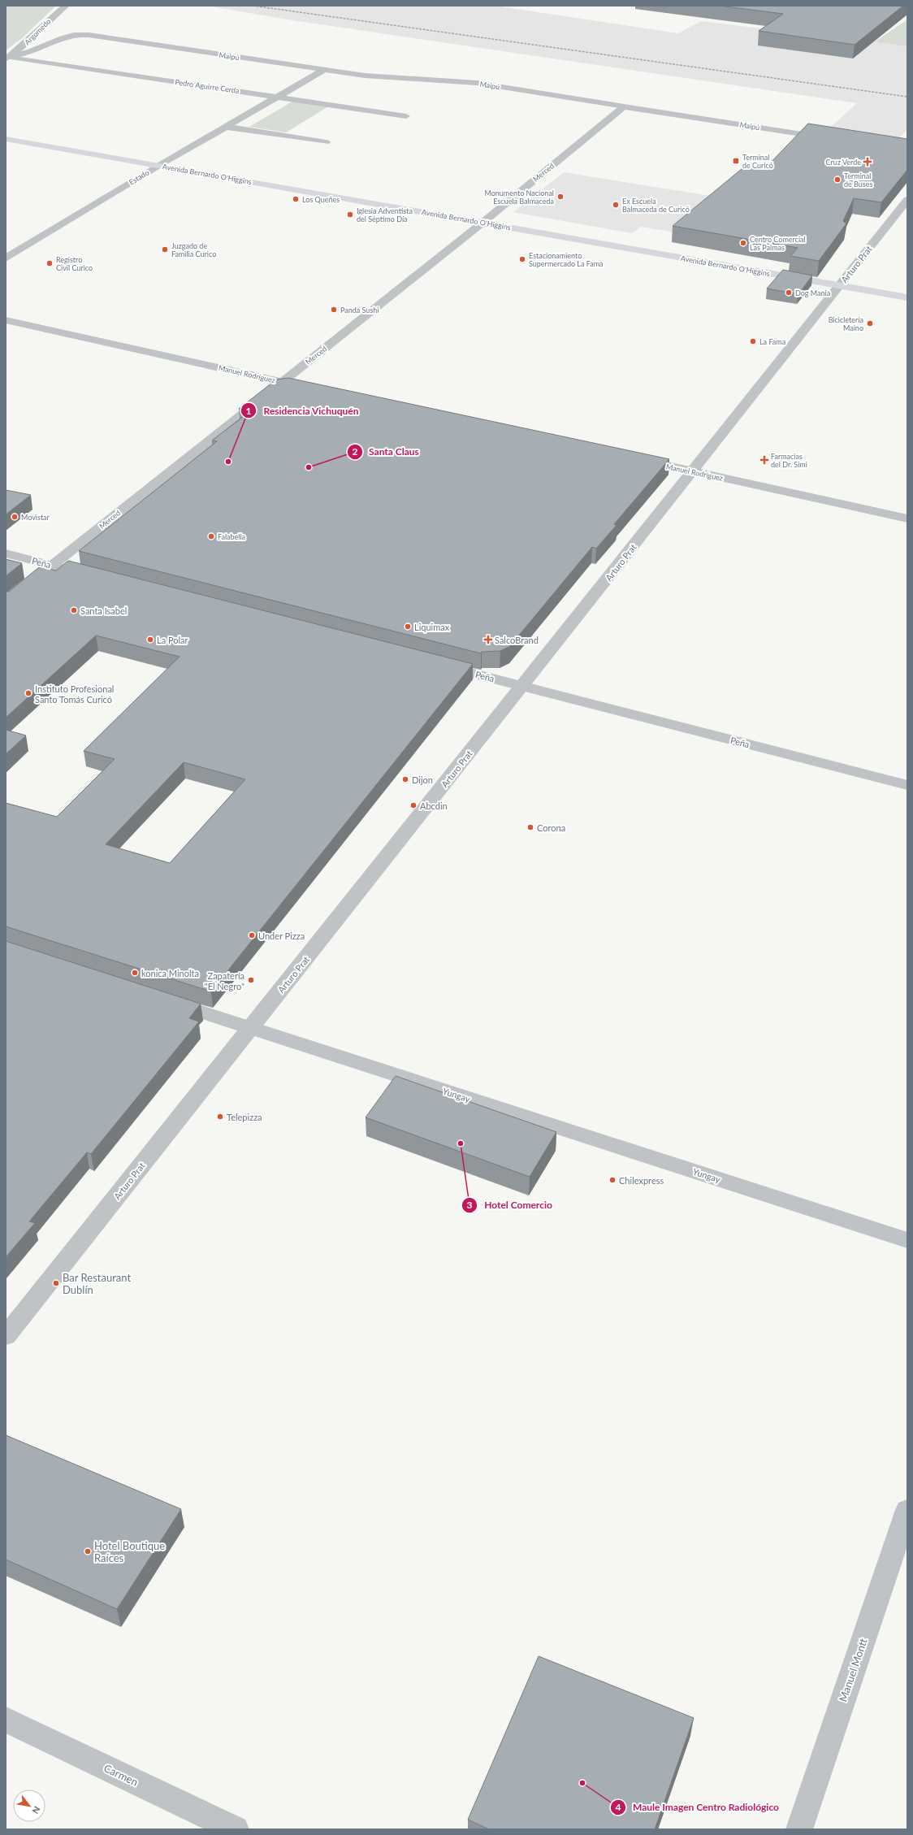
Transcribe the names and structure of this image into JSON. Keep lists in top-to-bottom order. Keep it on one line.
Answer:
{"streets":{"main road":["Avenida Bernardo O'Higgins"],"street":["Argomedo","Maipú","Pedro Aguirre Cerda","Merced","Estado","Arturo Prat","Manuel Rodríguez","Peña","Yungay","Manuel Montt","Carmen"]},"crossings":[["Argomedo","Maipú"],["Argomedo","Pedro Aguirre Cerda"],["Maipú","Merced"],["Maipú","Estado"],["Pedro Aguirre Cerda","Estado"],["Merced","Avenida Bernardo O'Higgins"],["Merced","Manuel Rodríguez"],["Merced","Peña"],["Avenida Bernardo O'Higgins","Estado"],["Avenida Bernardo O'Higgins","Arturo Prat"],["Arturo Prat","Manuel Rodríguez"],["Arturo Prat","Peña"],["Arturo Prat","Yungay"]],"places":{"transit":["Terminal de Curicó"],"health":["Cruz Verde","Farmacias del Dr. Simi","SalcoBrand"],"other":["Terminal de Buses","Monumento Nacional Escuela Balmaceda","Los Queñes","Ex Escuela Balmaceda de Curicó","Iglesia Adventista del Séptimo Día","Centro Comercial Las Palmas","Juzgado de Familia Curico","Estacionamiento Supermercado La Fama","Registro Civil Curico","Dog Mania","Panda Sushi","Bicicletería Maino","La Fama","Residencia Vichuquén","Santa Claus","Movistar","Falabella","Santa Isabel","Liquimax","La Polar","Instituto Profesional Santo Tomás Curicó","Dijon","Abcdin","Corona","Under Pizza","konica Minolta","Zapatería \"El Negro\"","Telepizza","Hotel Comercio","Chilexpress","Bar Restaurant Dublín","Hotel Boutique Raíces","Maule Imagen Centro Radiológico"]},"north":"bottom right"}
